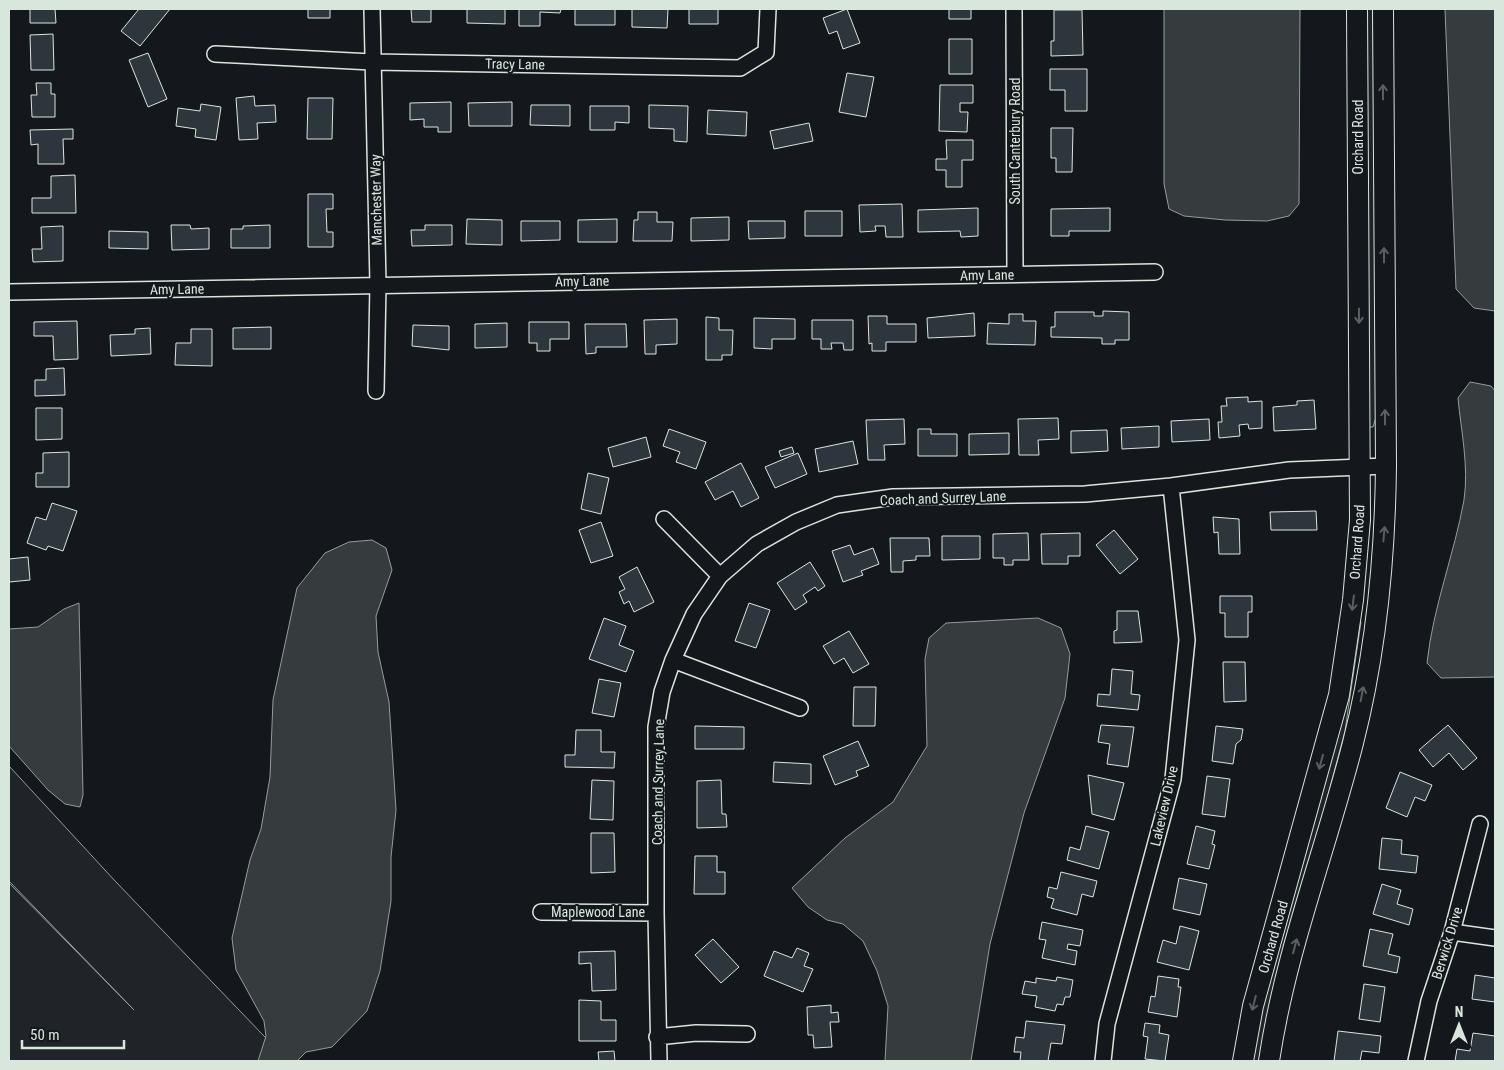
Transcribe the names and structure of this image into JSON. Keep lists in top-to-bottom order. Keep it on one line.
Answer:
{"streets":{"main road":["Orchard Road"],"street":["Tracy Lane","South Canterbury Road","Manchester Way","Amy Lane","Coach and Surrey Lane","Lakeview Drive","Maplewood Lane","Berwick Drive"]},"crossings":[["Tracy Lane","Manchester Way"],["Orchard Road","Coach and Surrey Lane"],["South Canterbury Road","Amy Lane"],["Manchester Way","Amy Lane"],["Coach and Surrey Lane","Lakeview Drive"],["Coach and Surrey Lane","Maplewood Lane"]],"scale_bar":"50 m","north":"top"}
